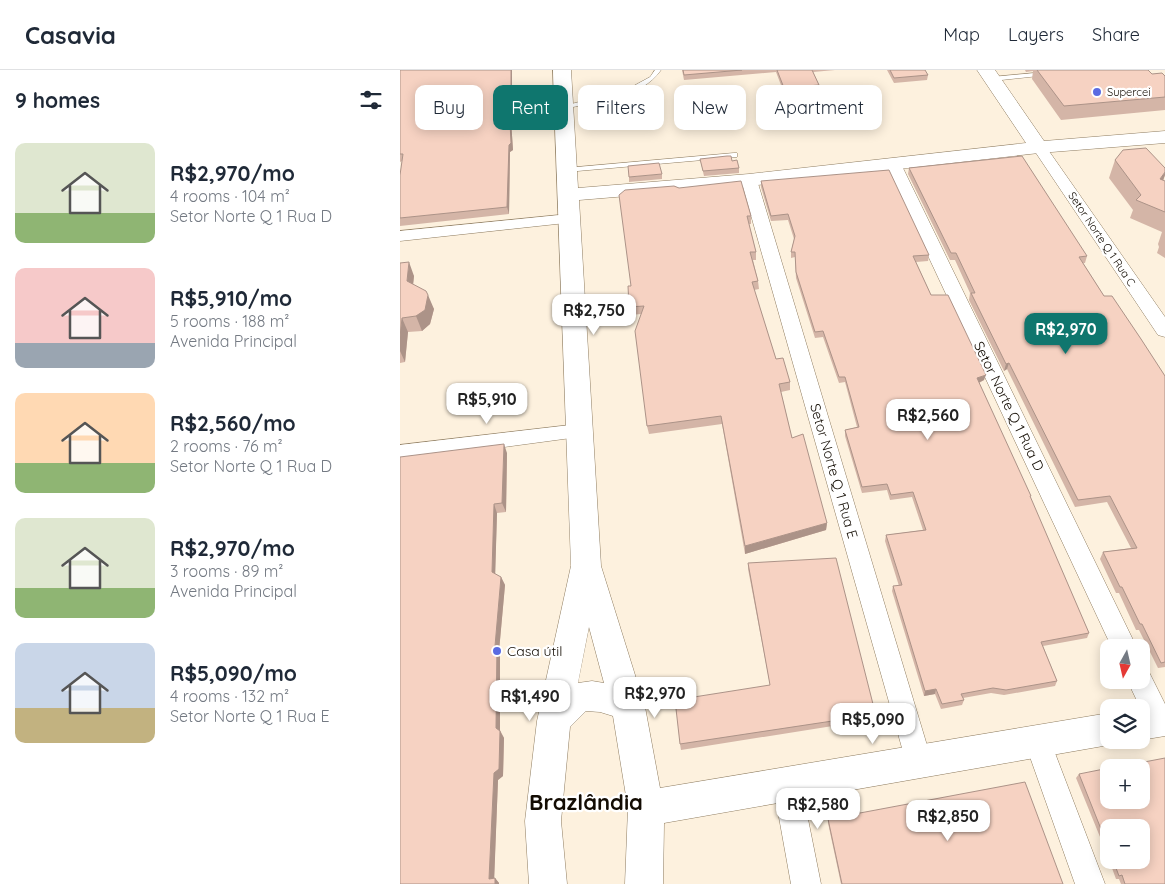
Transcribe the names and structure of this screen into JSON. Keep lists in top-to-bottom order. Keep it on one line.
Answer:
{"streets":{"street":["Setor Norte Q 1 Rua C","Setor Norte Q 1 Rua D","Setor Norte Q 1 Rua E"]},"districts":["Brazlândia"],"places":["Supercei","Casa útil"],"north":"bottom","page":{"header":"Casavia","nav":["Map","Layers","Share"],"heading":"9 homes","chip":["Buy","Rent","Filters","New","Apartment"],"list":[{"name":"R$2,970/mo","note":"4 rooms · 104 m² · Setor Norte Q 1 Rua D"},{"name":"R$5,910/mo","note":"5 rooms · 188 m² · Avenida Principal"},{"name":"R$2,560/mo","note":"2 rooms · 76 m² · Setor Norte Q 1 Rua D"},{"name":"R$2,970/mo","note":"3 rooms · 89 m² · Avenida Principal"},{"name":"R$5,090/mo","note":"4 rooms · 132 m² · Setor Norte Q 1 Rua E"}],"price":["R$2,750","R$2,970","R$5,910","R$2,560","R$2,970","R$1,490","R$5,090","R$2,580","R$2,850"],"map_buttons":["+","−"]}}
